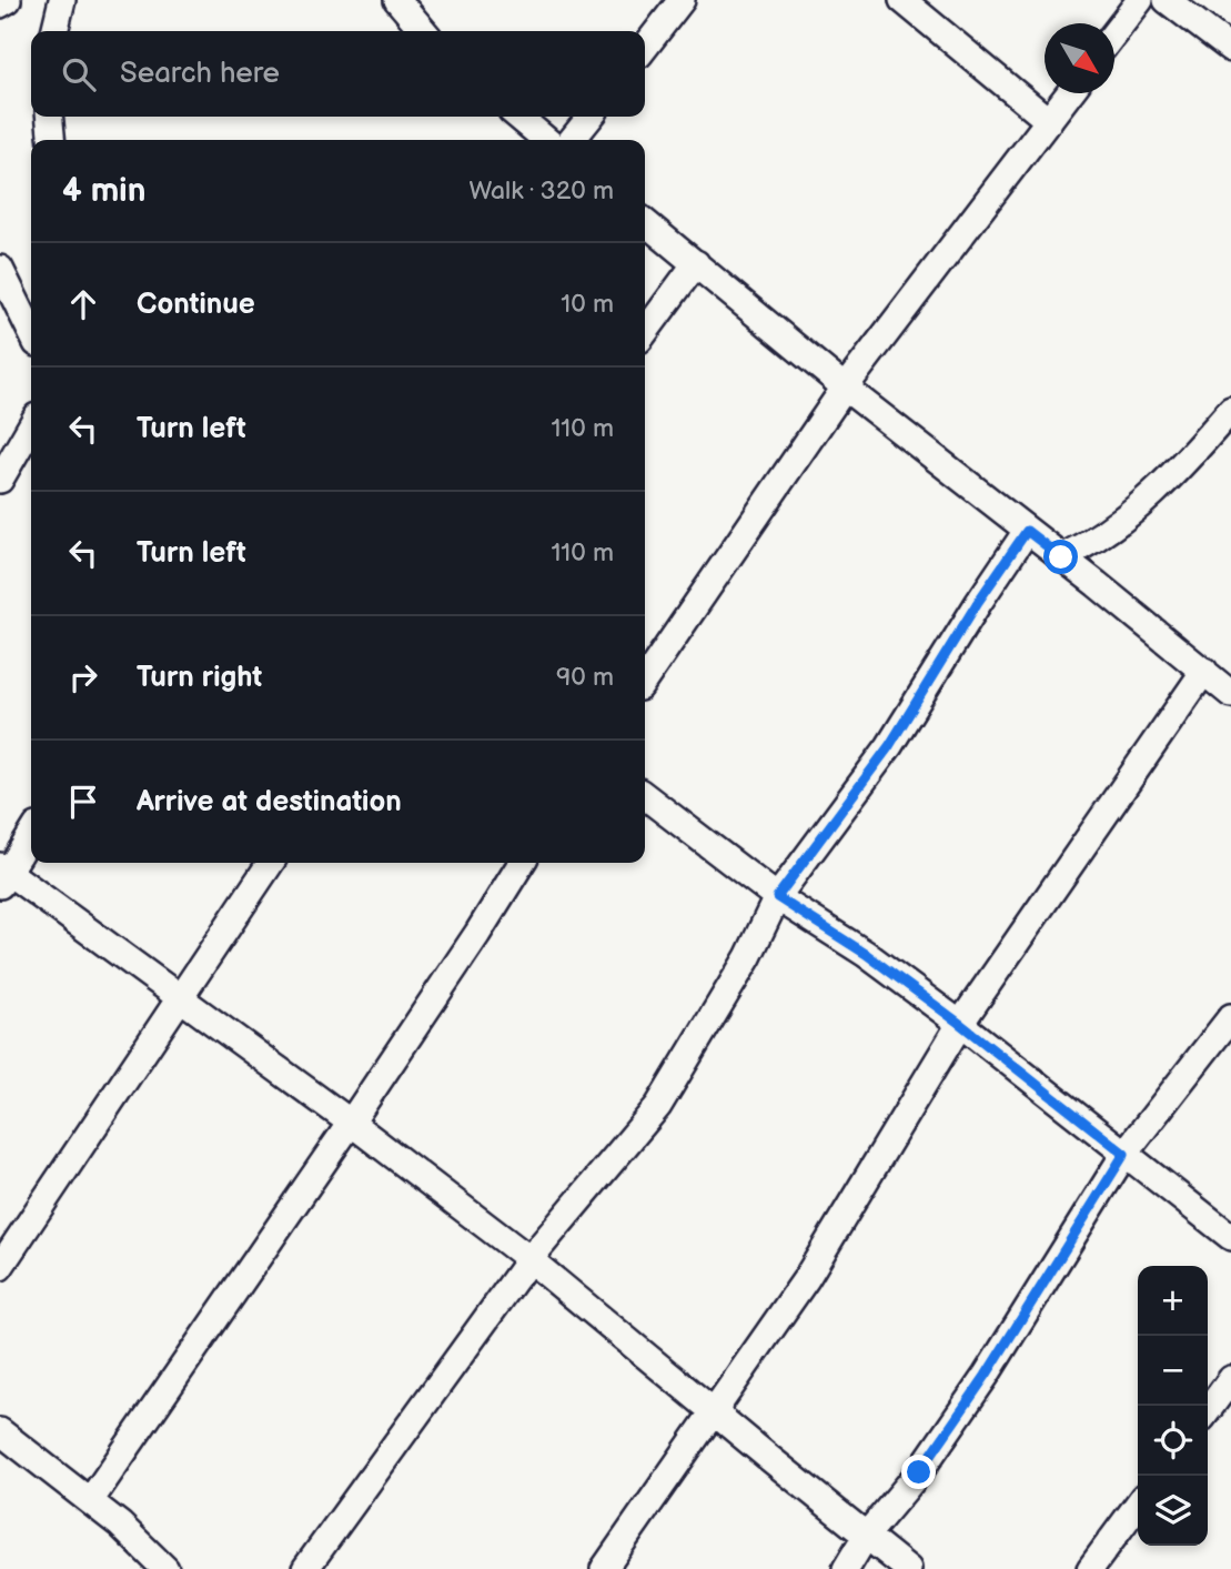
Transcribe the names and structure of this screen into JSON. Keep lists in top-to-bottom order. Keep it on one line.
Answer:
{"north":"bottom right","page":{"search":"Search here","heading":["4 min","Walk · 320 m"],"list":[["Continue","10 m"],["Turn left","110 m"],["Turn left","110 m"],["Turn right","90 m"],"Arrive at destination"],"map_buttons":["+","−"]}}
